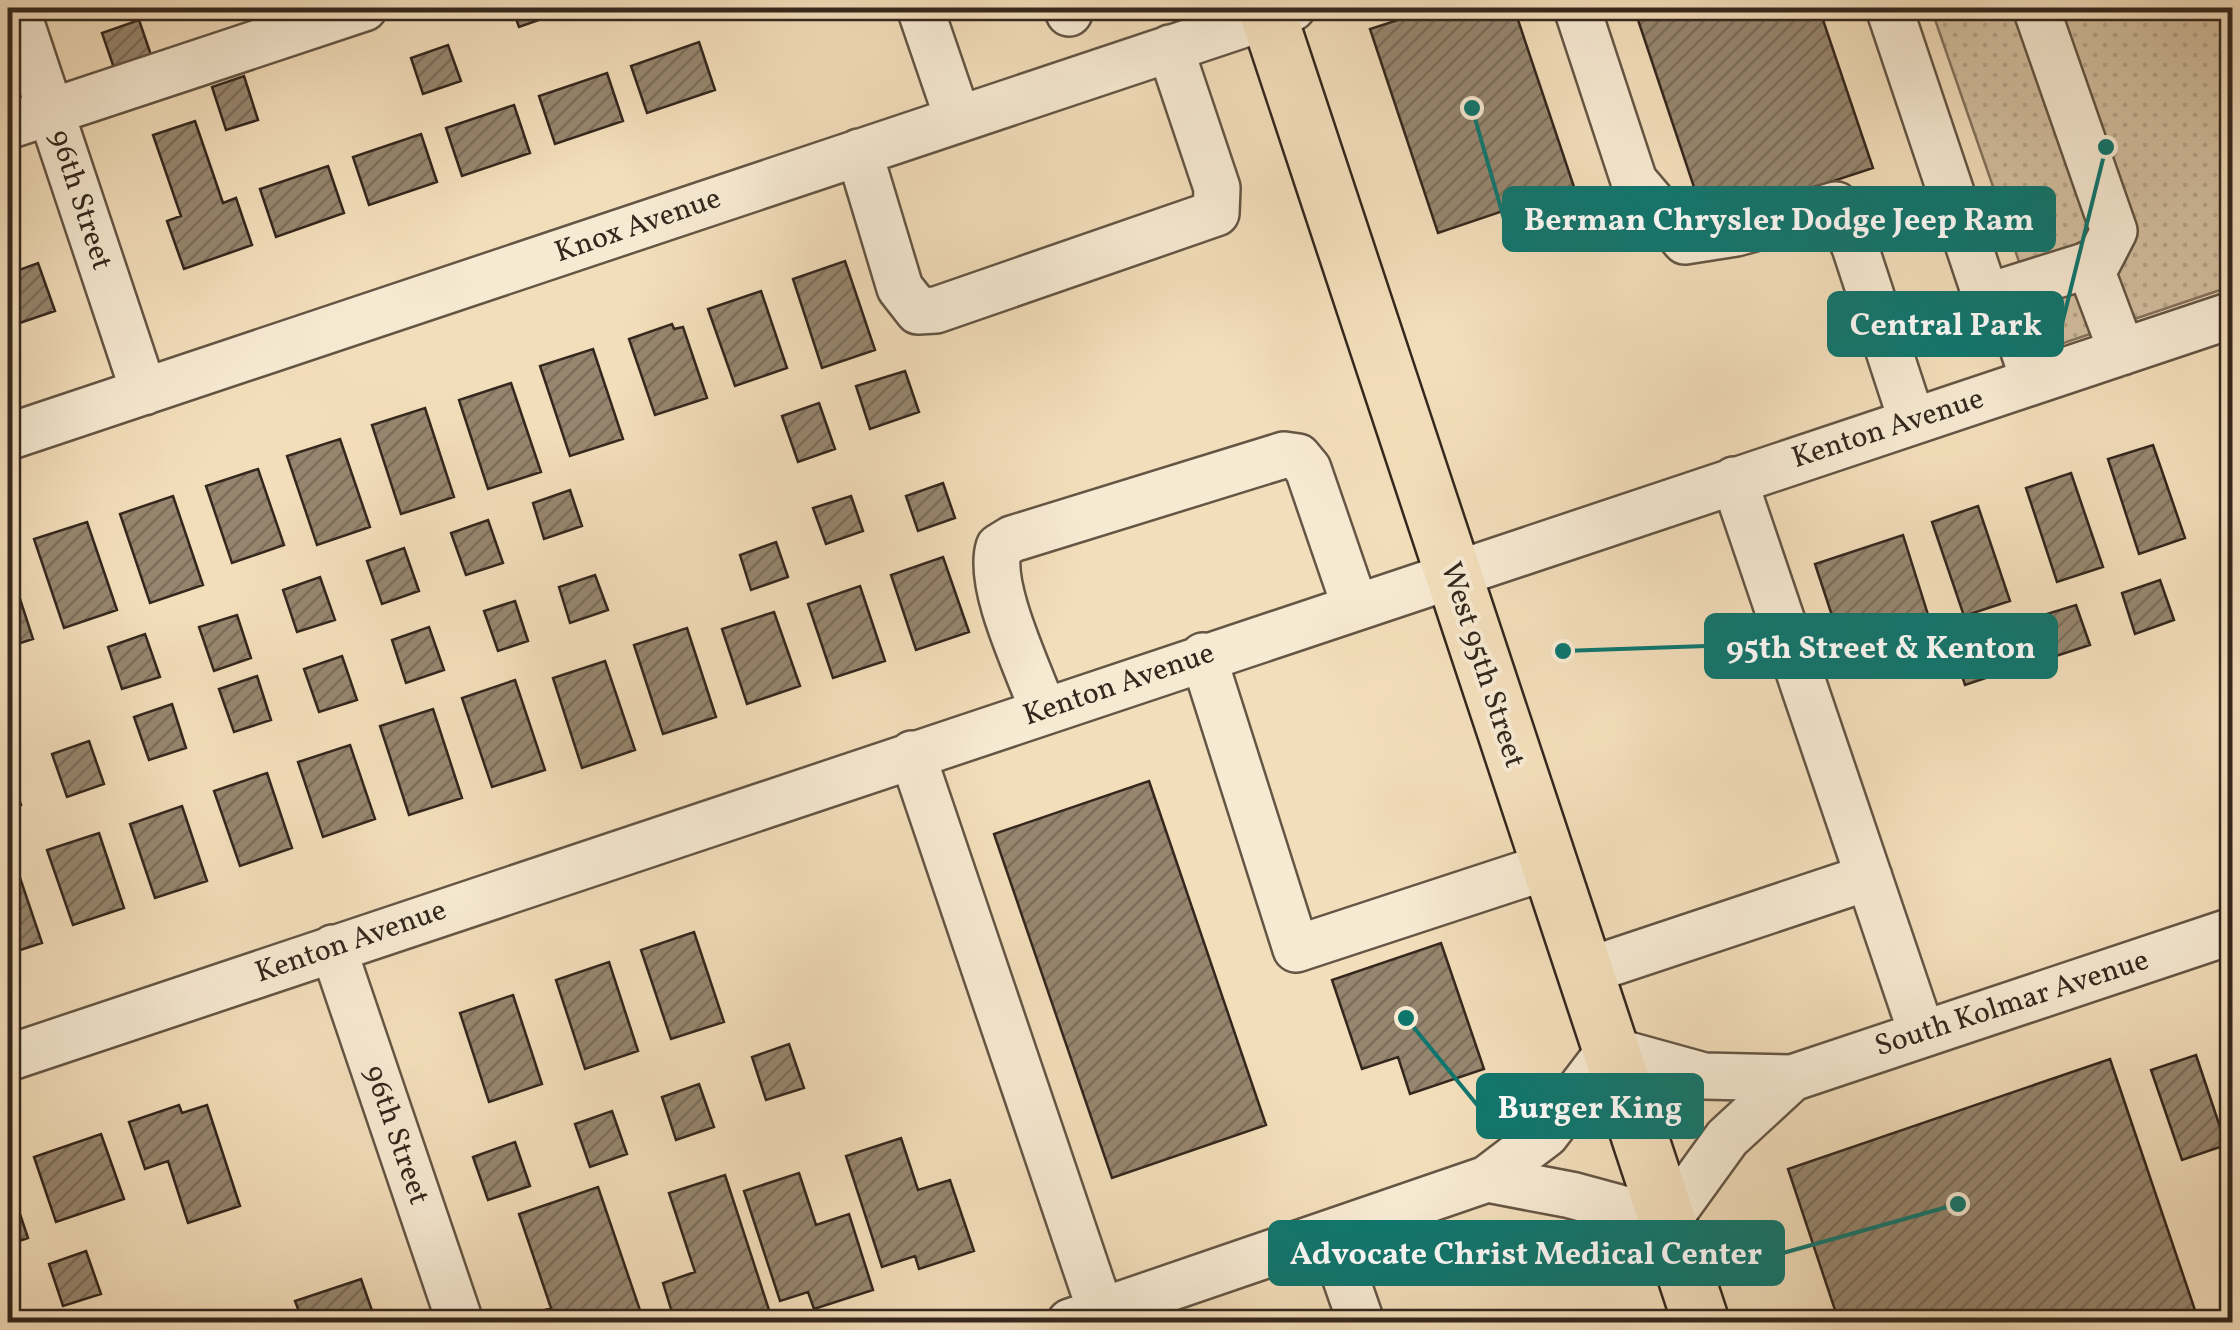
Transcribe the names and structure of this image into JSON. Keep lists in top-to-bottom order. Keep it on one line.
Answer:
{"streets":{"main road":["West 95th Street"],"street":["96th Street","Knox Avenue","Kenton Avenue","South Kolmar Avenue"]},"crossings":[["96th Street","Knox Avenue"],["96th Street","Kenton Avenue"],["Knox Avenue","West 95th Street"],["Kenton Avenue","West 95th Street"],["West 95th Street","South Kolmar Avenue"]],"places":["Berman Chrysler Dodge Jeep Ram","Central Park","95th Street & Kenton","Burger King","Advocate Christ Medical Center"]}
